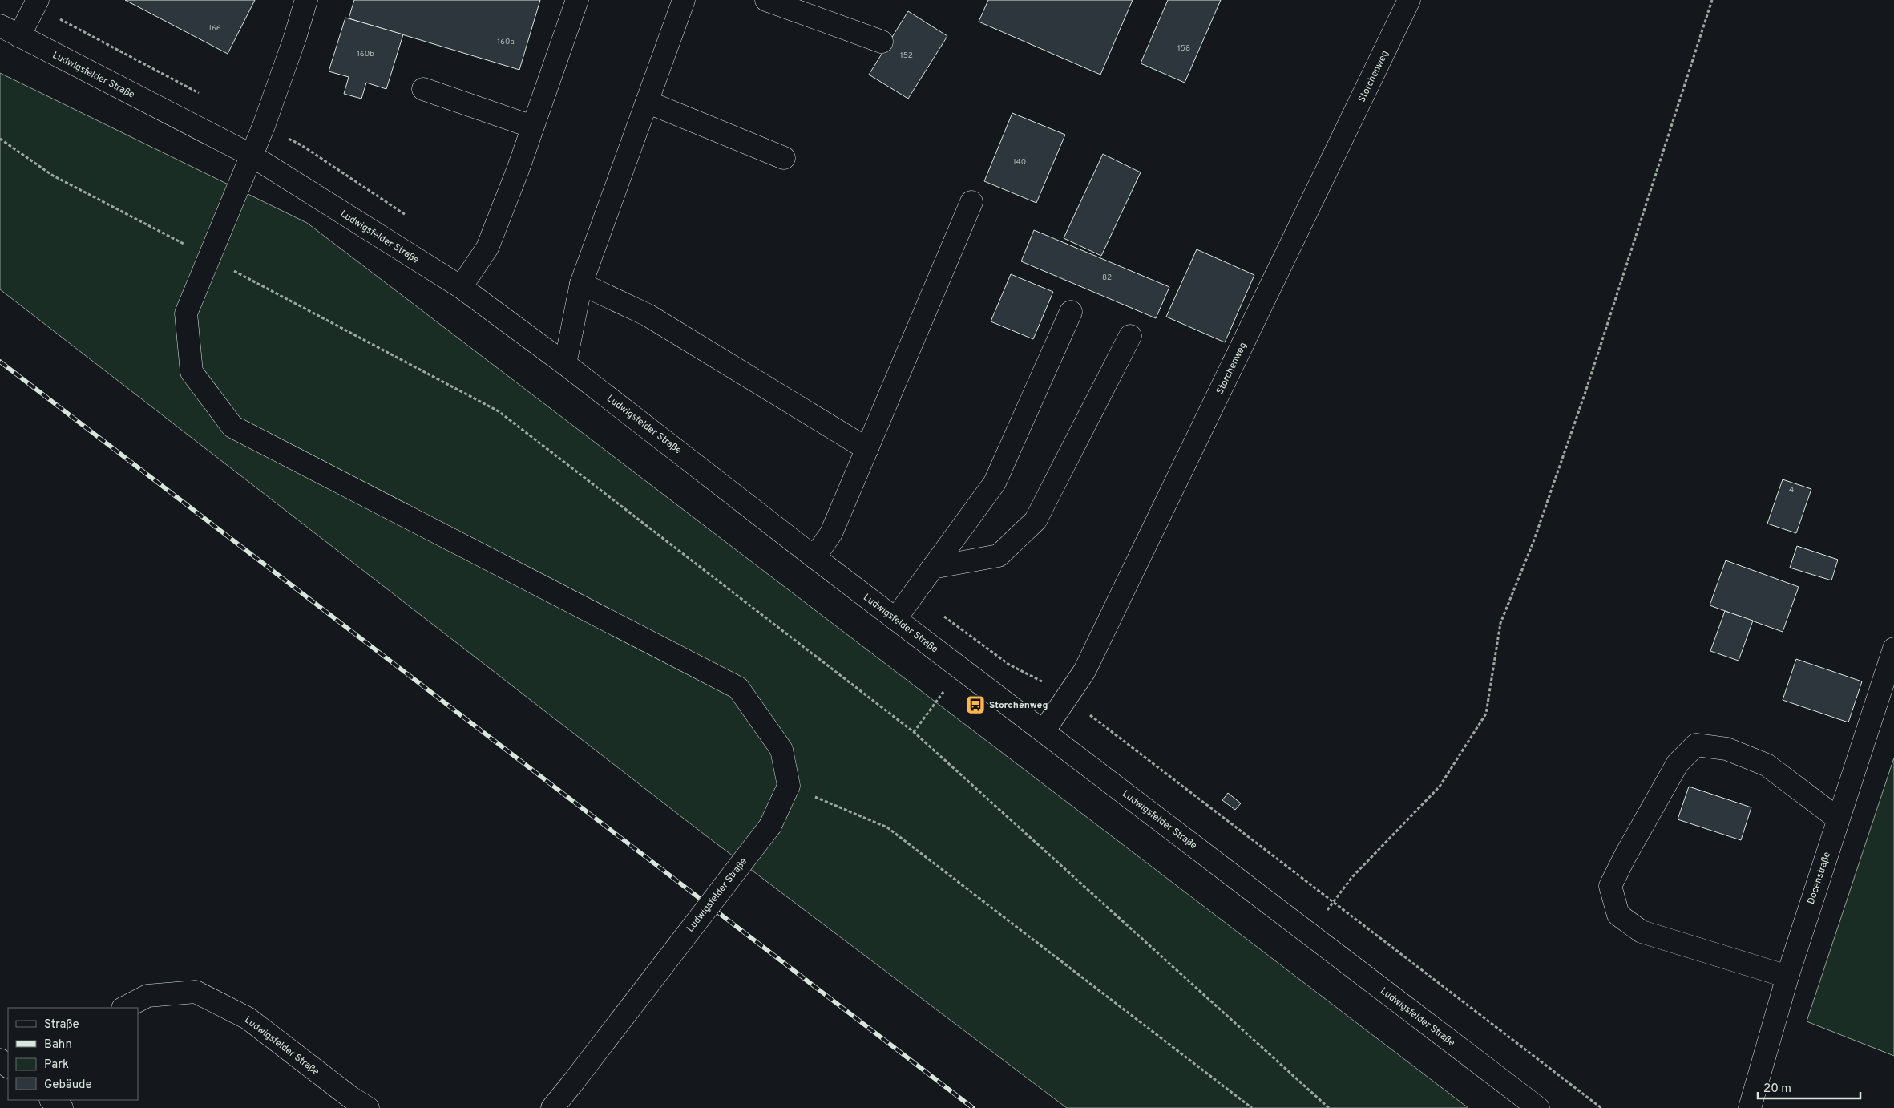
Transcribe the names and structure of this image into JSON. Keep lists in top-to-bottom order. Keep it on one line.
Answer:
{"streets":{"street":["Ludwigsfelder Straße","Storchenweg","Docenstraße"]},"crossings":[["Ludwigsfelder Straße","Storchenweg"]],"places":{"bus stop":["Storchenweg"]},"house_numbers":["166","160a","158","160b","152","140","82","4"],"legend":["Straße","Bahn","Park","Gebäude"],"scale_bar":"20 m"}
